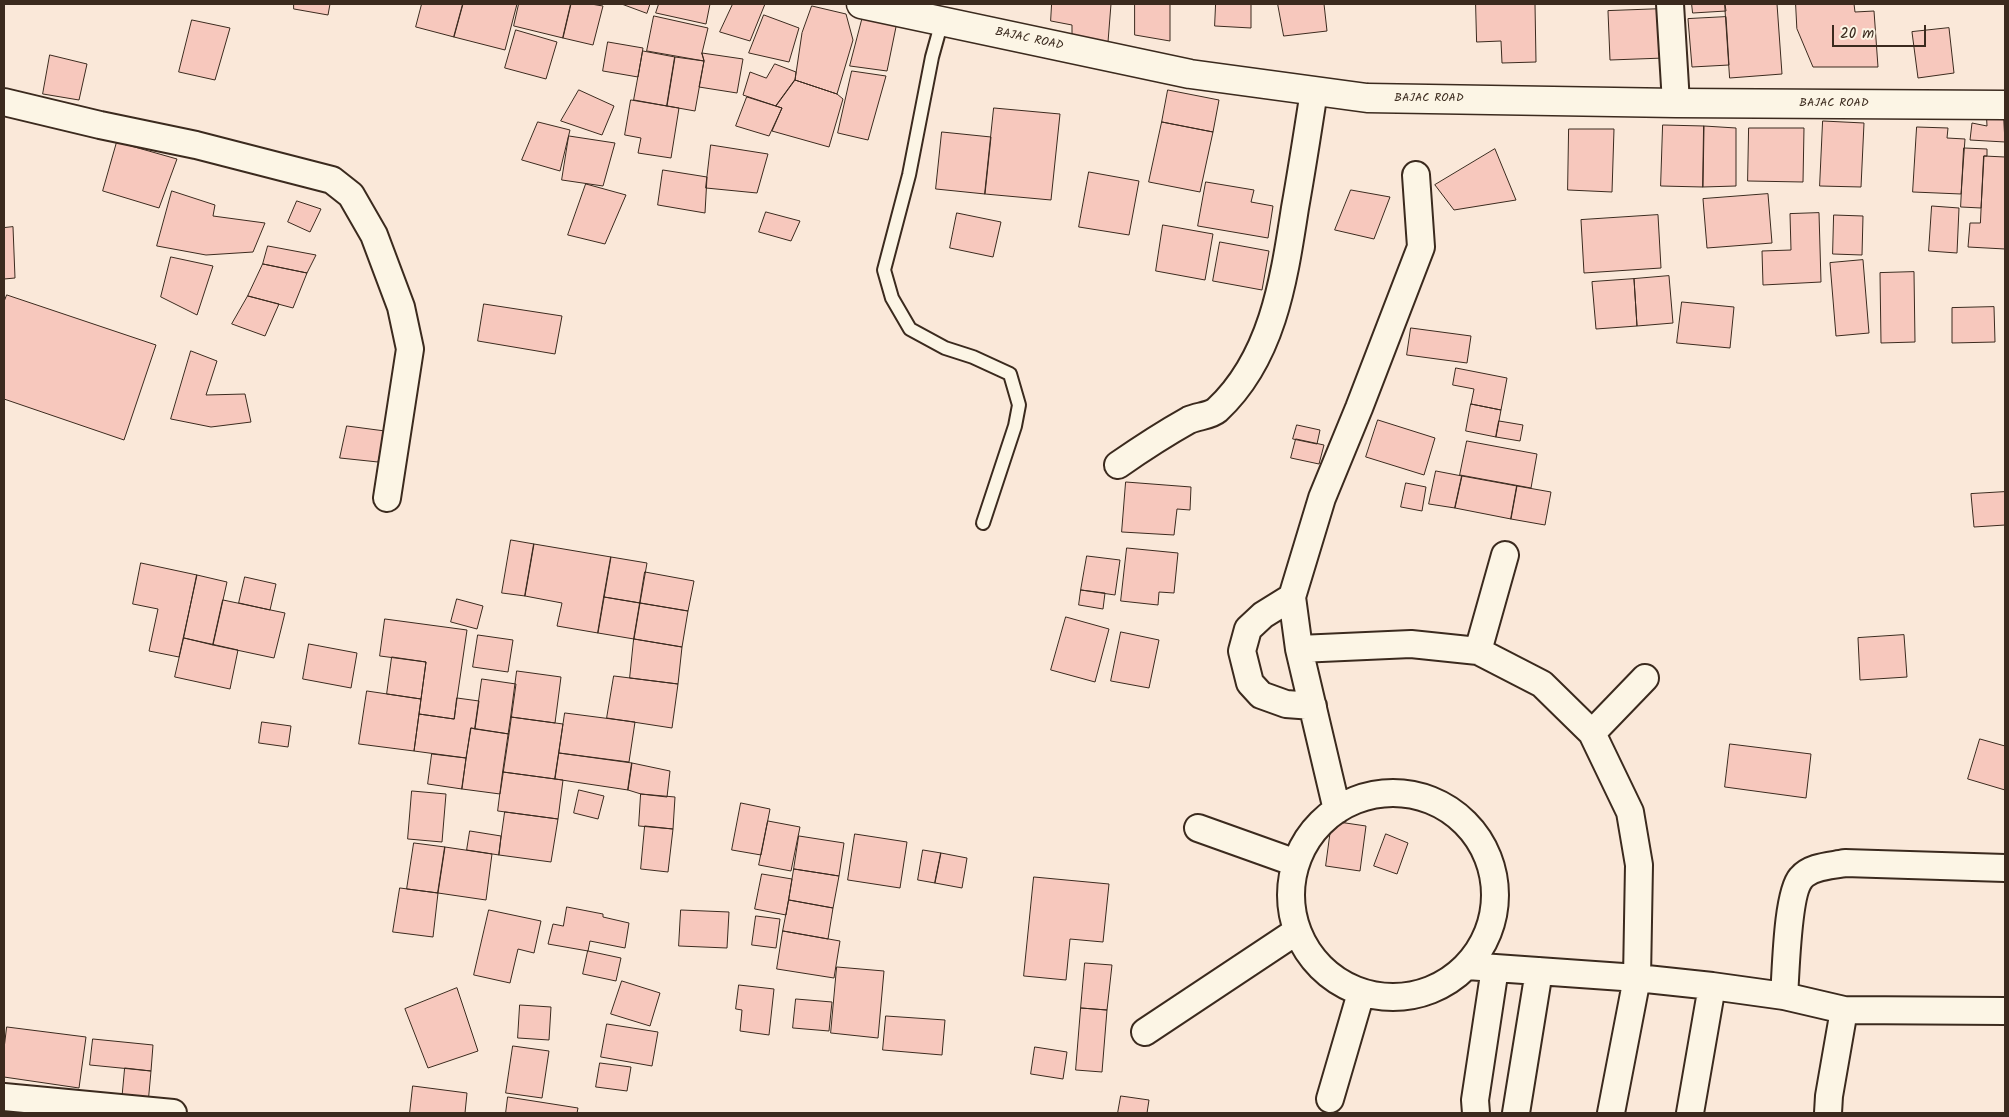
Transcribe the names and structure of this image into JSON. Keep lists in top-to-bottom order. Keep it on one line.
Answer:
{"streets":{"street":["BAJAC ROAD"]},"scale_bar":"20 m"}
